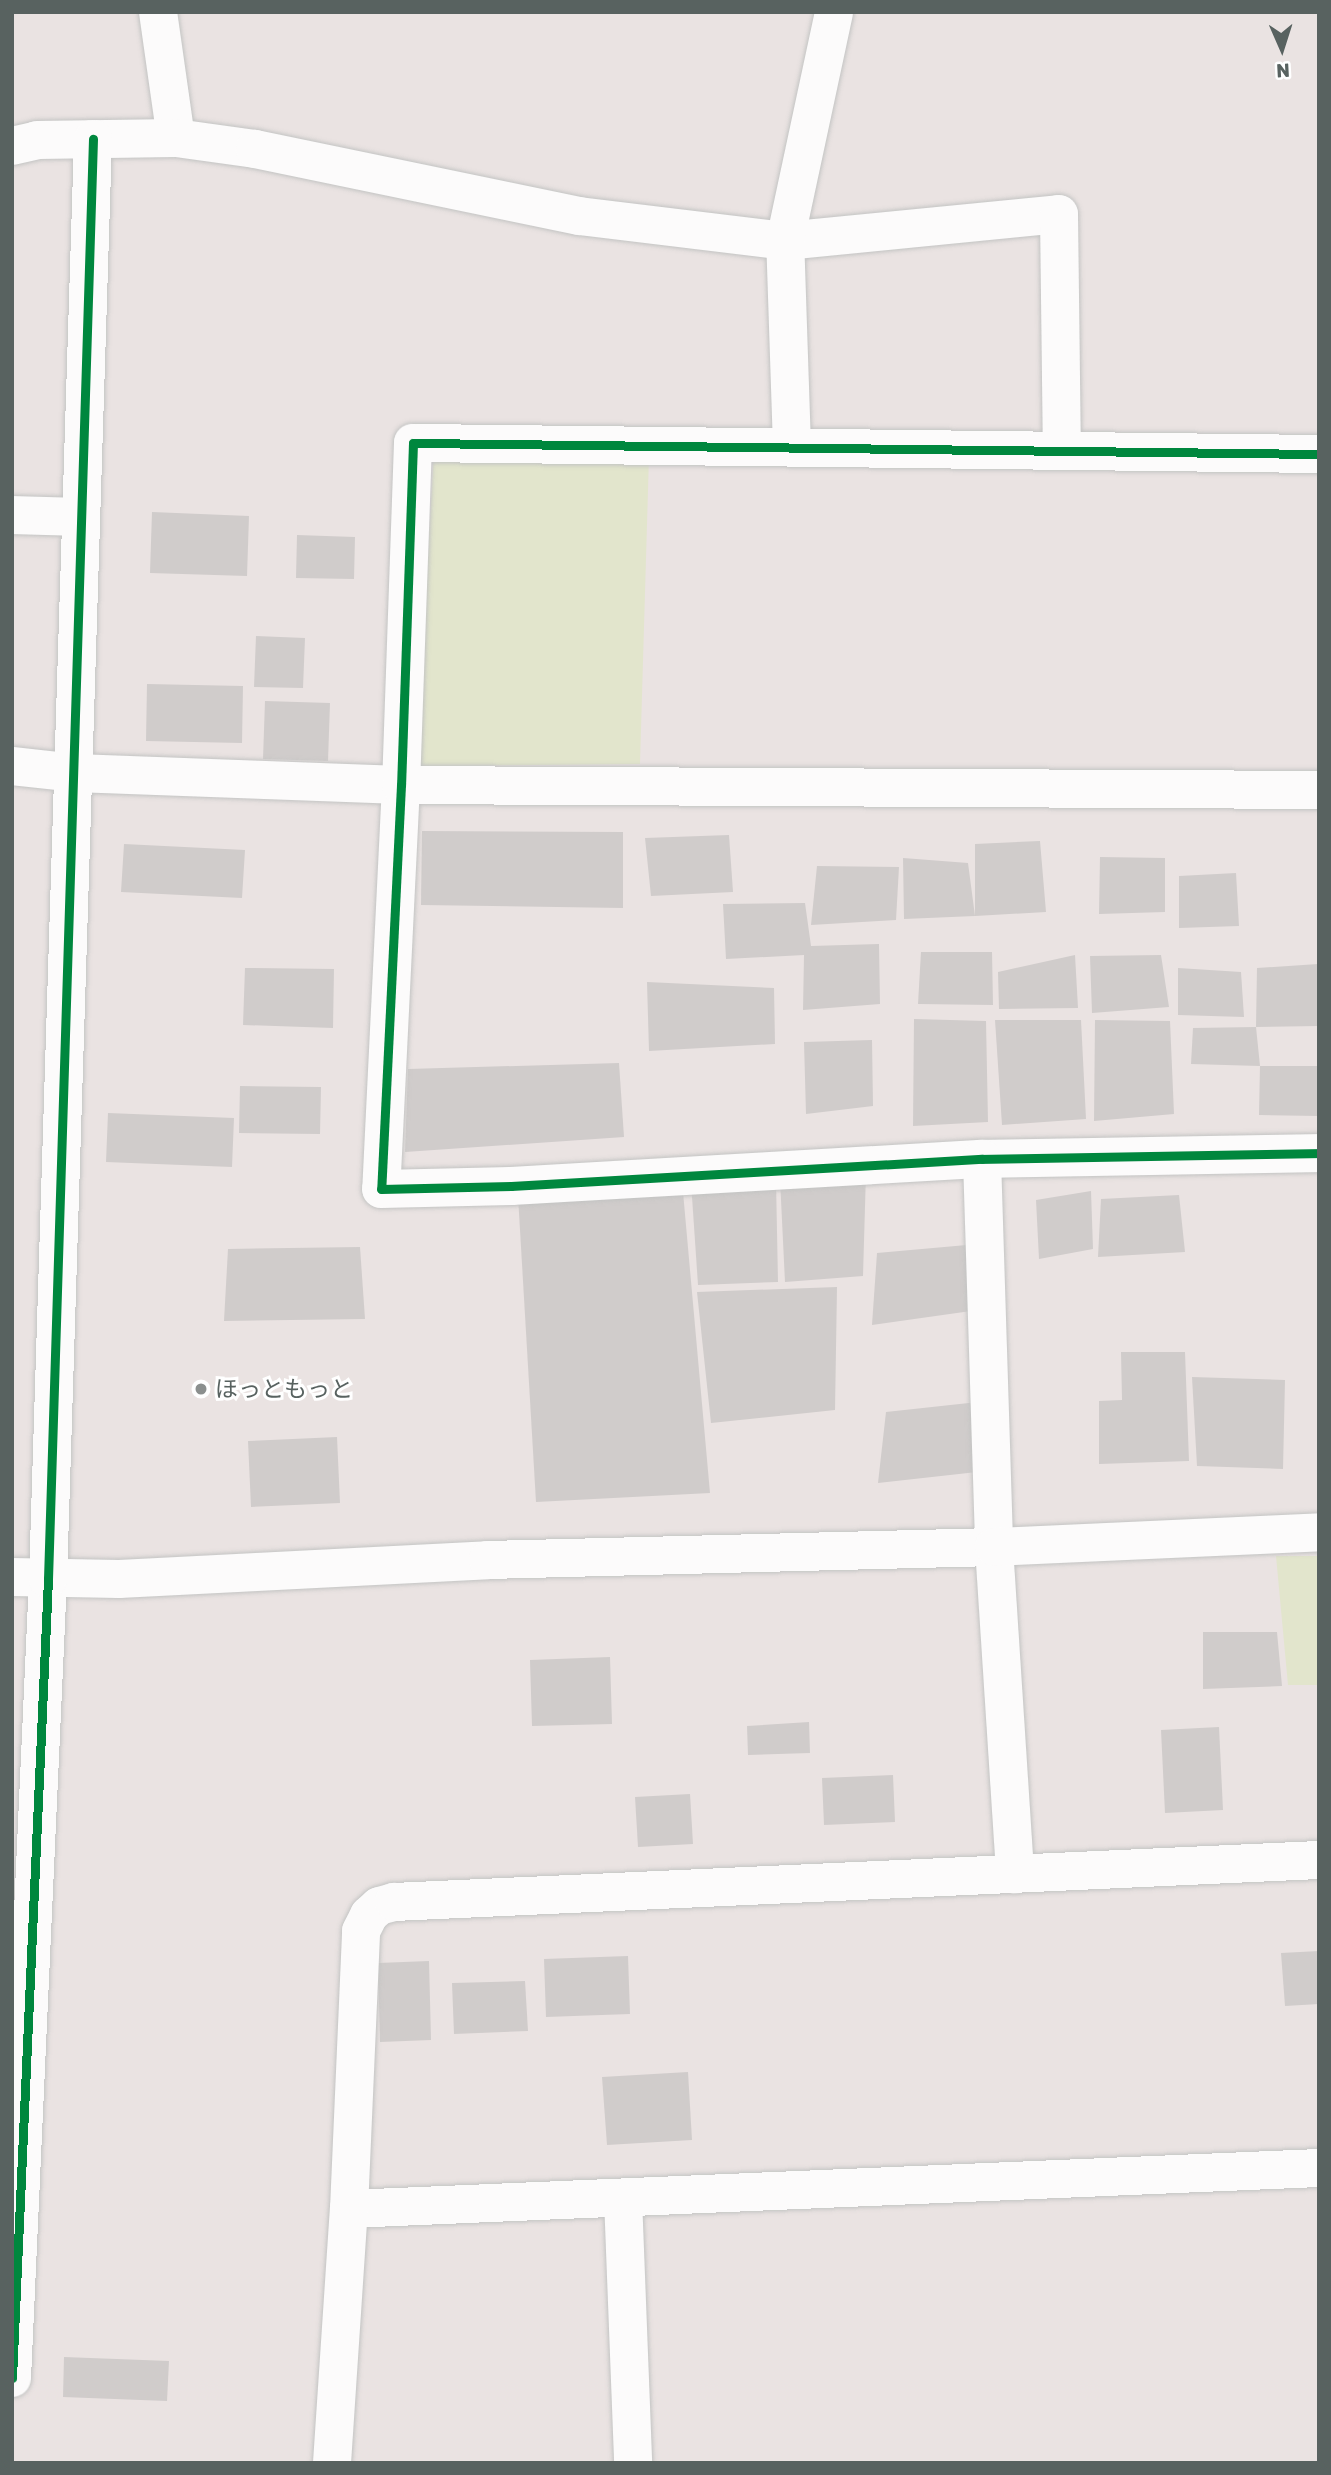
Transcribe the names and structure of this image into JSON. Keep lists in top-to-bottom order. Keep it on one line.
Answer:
{"places":["ほっともっと"],"north":"bottom"}
